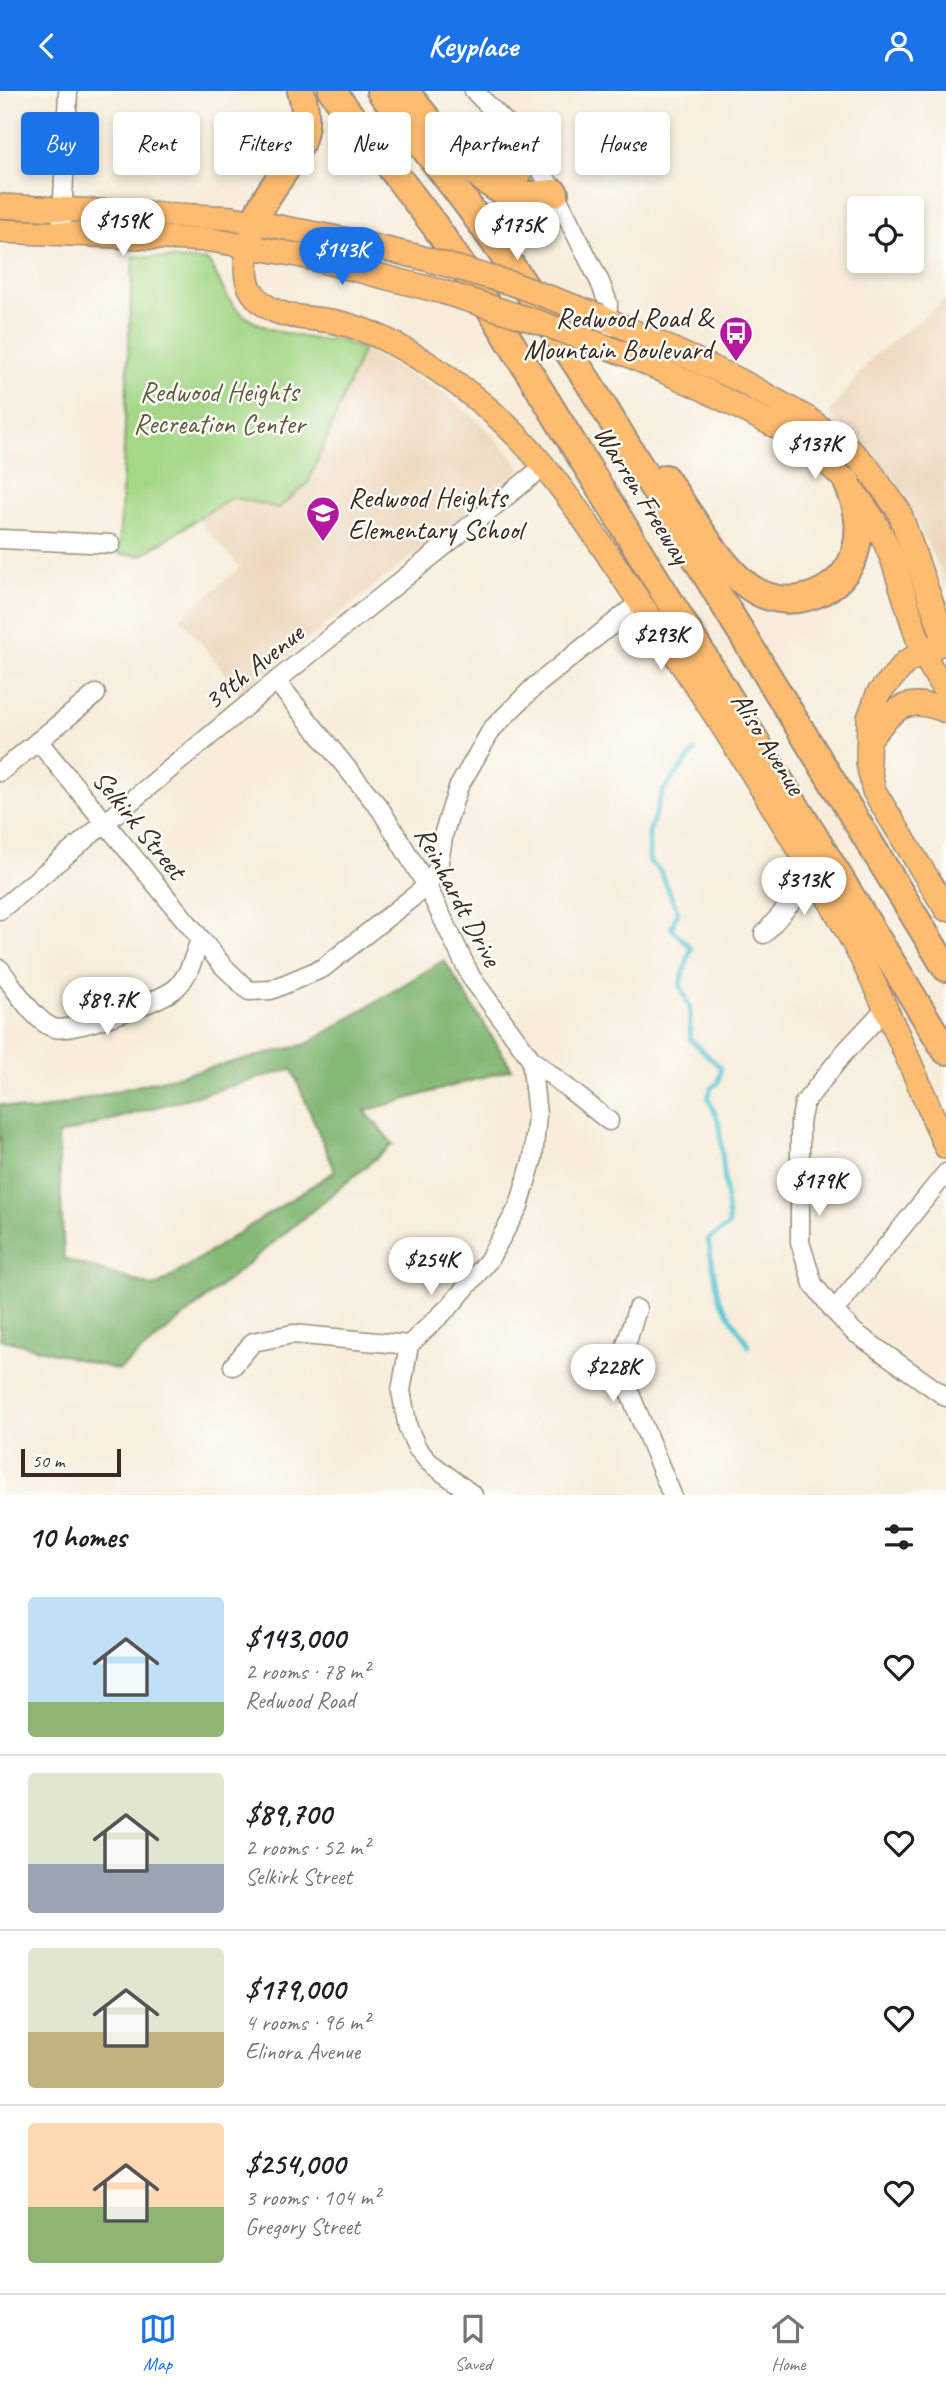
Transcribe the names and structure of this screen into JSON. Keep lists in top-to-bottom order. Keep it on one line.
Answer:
{"streets":{"highway":["Warren Freeway"],"main road":["Aliso Avenue"],"street":["39th Avenue","Selkirk Street","Reinhardt Drive"]},"crossings":[["39th Avenue","Aliso Avenue"],["39th Avenue","Selkirk Street"],["39th Avenue","Reinhardt Drive"],["Selkirk Street","Reinhardt Drive"]],"parks":["Redwood Heights Recreation Center"],"places":{"bus stop":["Redwood Road & Mountain Boulevard"],"school or university":["Redwood Heights Elementary School"]},"scale_bar":"50 m","page":{"header":"Keyplace","chip":["Buy","Rent","Filters","New","Apartment","House"],"price":["$159K","$175K","$143K","$137K","$293K","$313K","$89.7K","$179K","$254K","$228K"],"scale":"50 m","heading":"10 homes","list":[{"name":"$143,000","note":"2 rooms · 78 m² · Redwood Road"},{"name":"$89,700","note":"2 rooms · 52 m² · Selkirk Street"},{"name":"$179,000","note":"4 rooms · 96 m² · Elinora Avenue"},{"name":"$254,000","note":"3 rooms · 104 m² · Gregory Street"}],"tabs":["Map","Saved","Home"]}}
